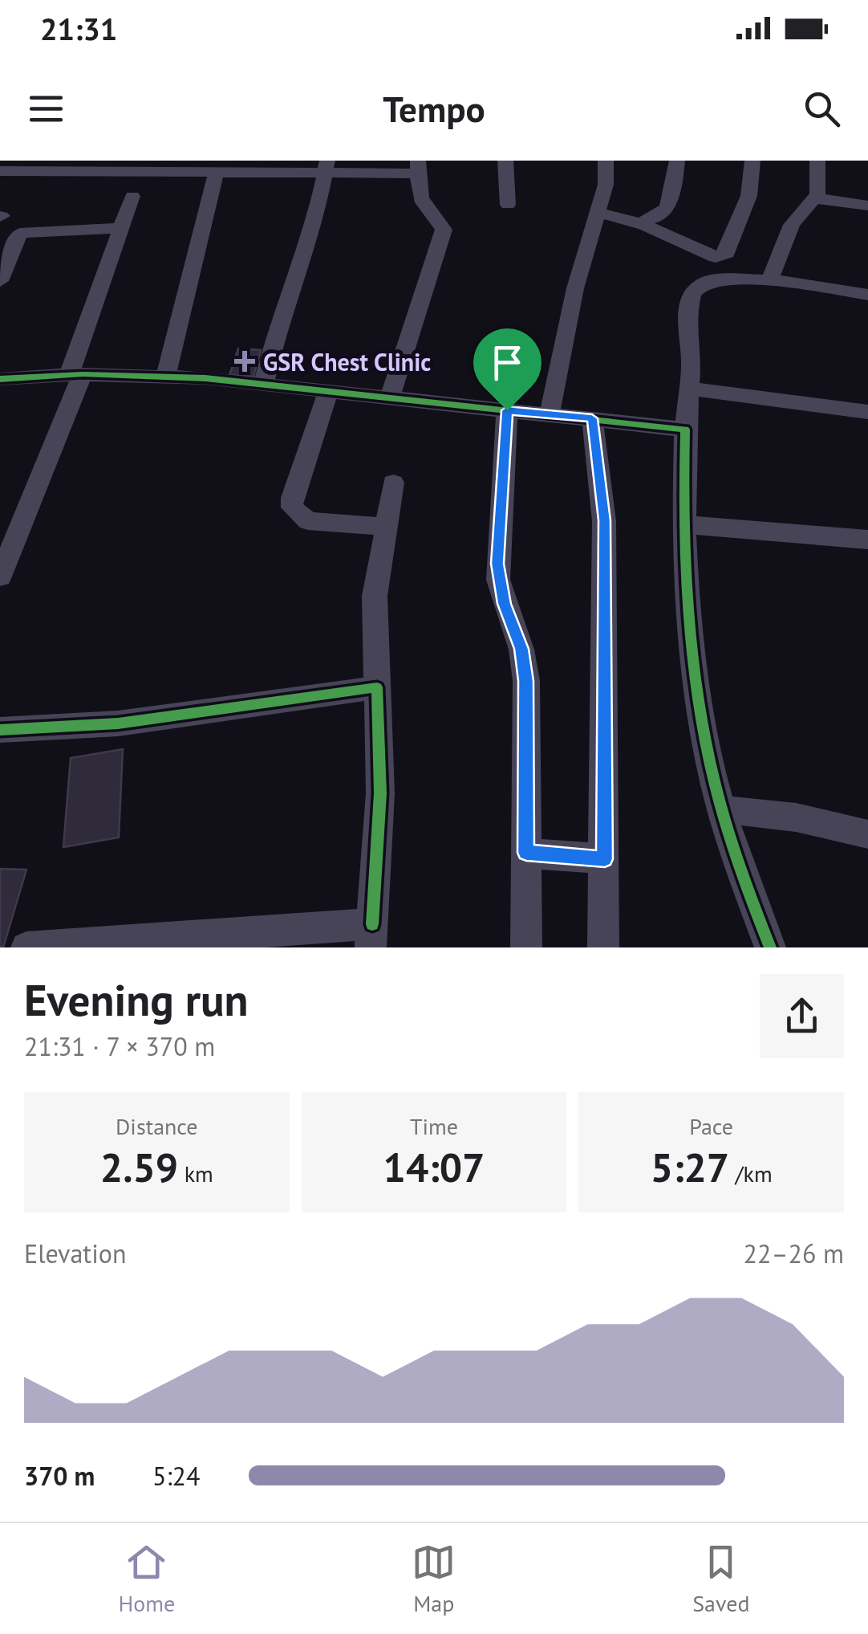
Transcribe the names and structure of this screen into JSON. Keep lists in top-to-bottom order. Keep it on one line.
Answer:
{"places":{"health":["GSR Chest Clinic"]},"page":{"status":"21:31","header":"Tempo","heading":["Evening run","21:31 · 7 × 370 m"],"stats":[["Distance","2.59 km"],["Time","14:07"],["Pace","5:27 /km"]],"chart":["Elevation","22–26 m"],"list":[{"name":"370 m","note":"5:24"}],"tabs":["Home","Map","Saved"]}}
